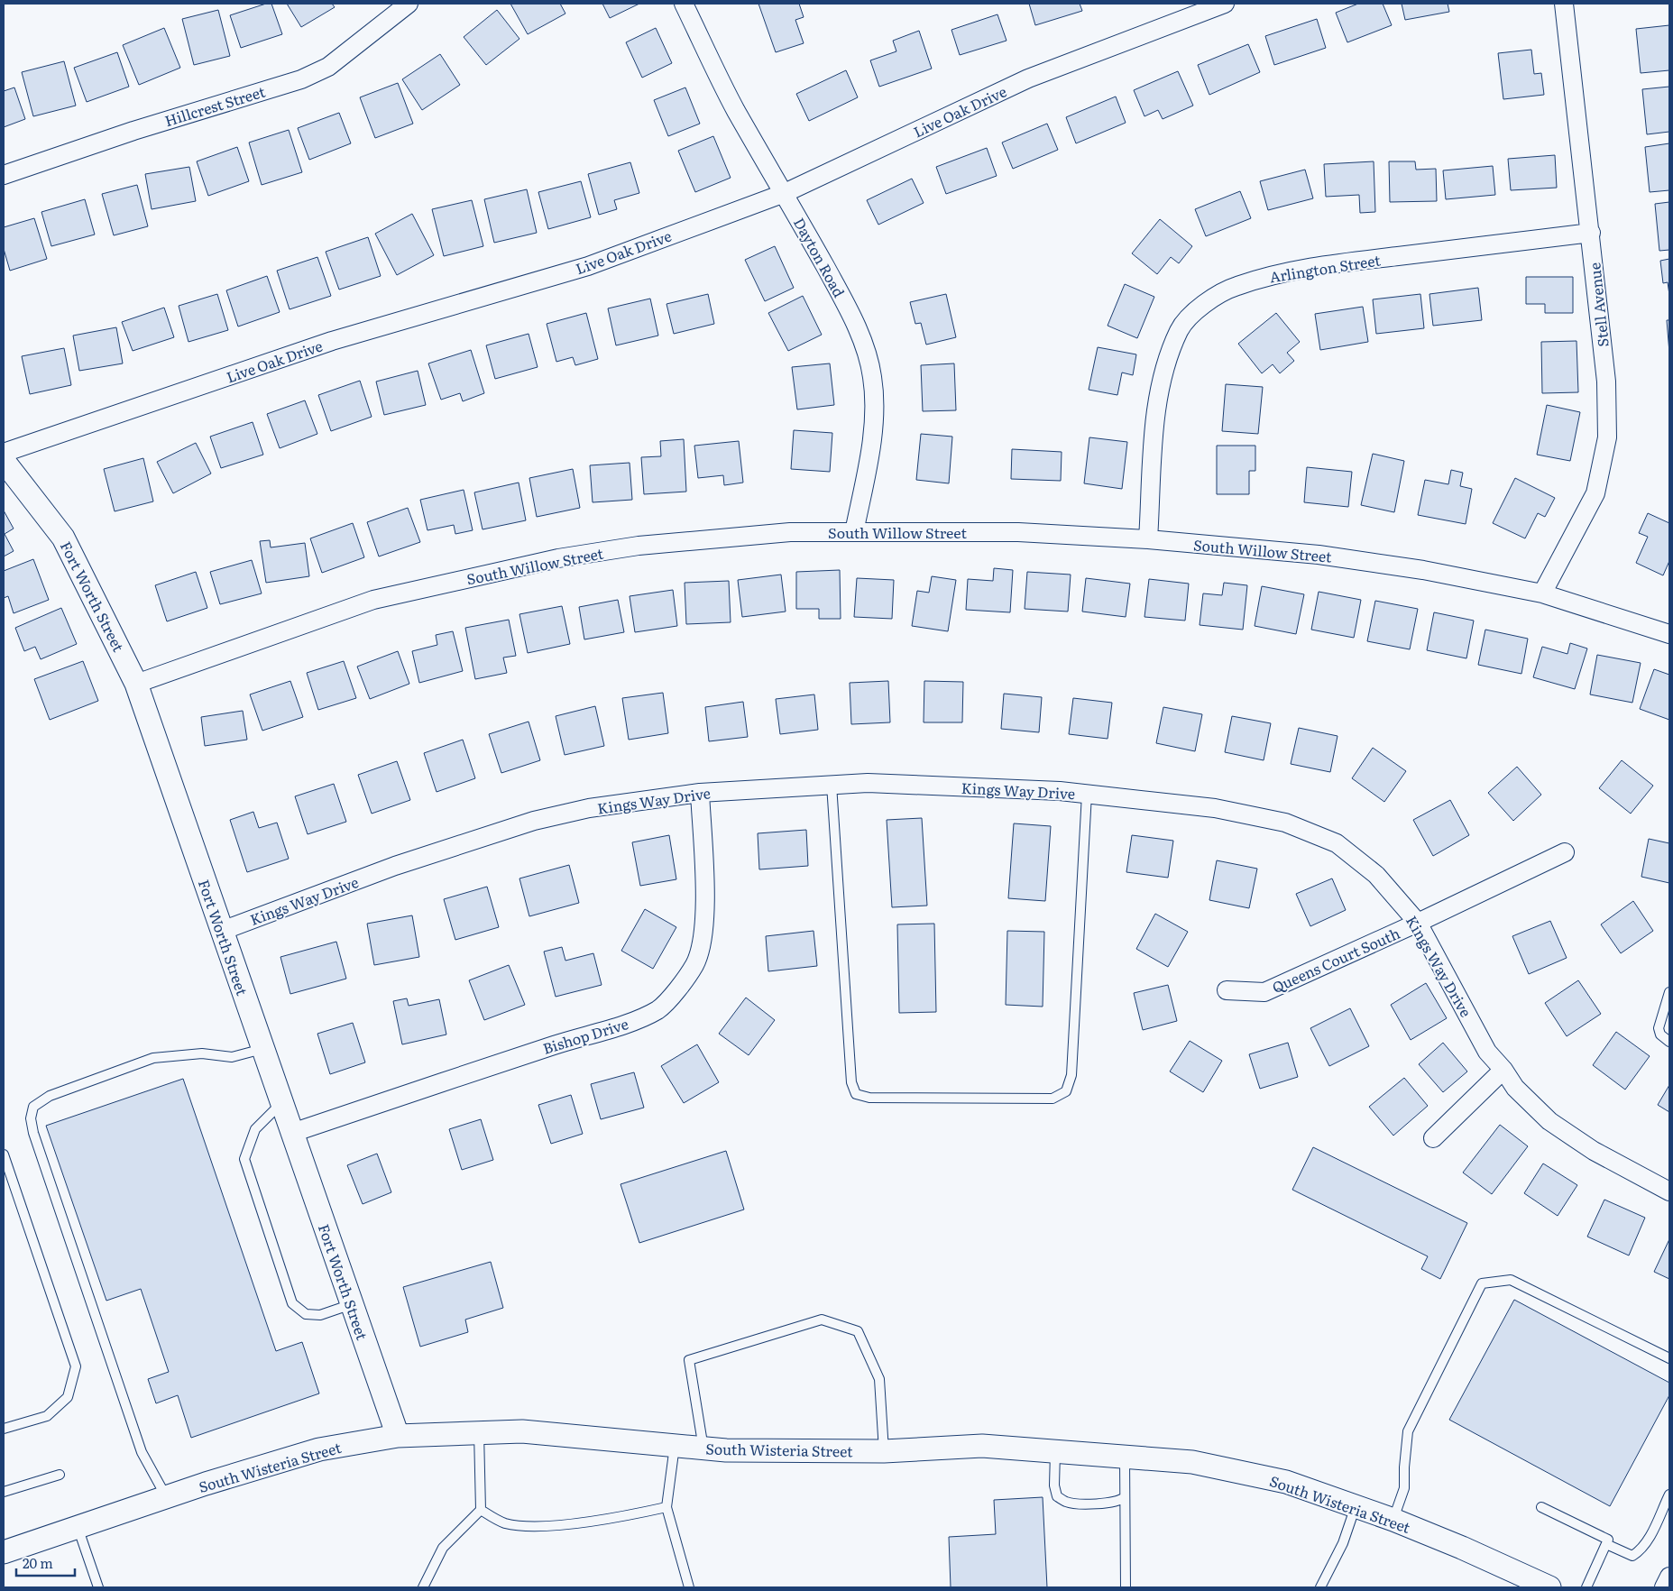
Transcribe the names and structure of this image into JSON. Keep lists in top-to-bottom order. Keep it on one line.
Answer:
{"streets":{"street":["Hillcrest Street","Live Oak Drive","Dayton Road","Arlington Street","Stell Avenue","South Willow Street","Fort Worth Street","Kings Way Drive","Queens Court South","Bishop Drive","South Wisteria Street"]},"crossings":[["Live Oak Drive","Dayton Road"],["Dayton Road","South Willow Street"],["Arlington Street","Stell Avenue"],["Arlington Street","South Willow Street"],["Stell Avenue","South Willow Street"],["South Willow Street","Fort Worth Street"],["Fort Worth Street","Kings Way Drive"],["Fort Worth Street","Bishop Drive"],["Fort Worth Street","South Wisteria Street"],["Kings Way Drive","Queens Court South"],["Kings Way Drive","Bishop Drive"]],"scale_bar":"20 m"}
